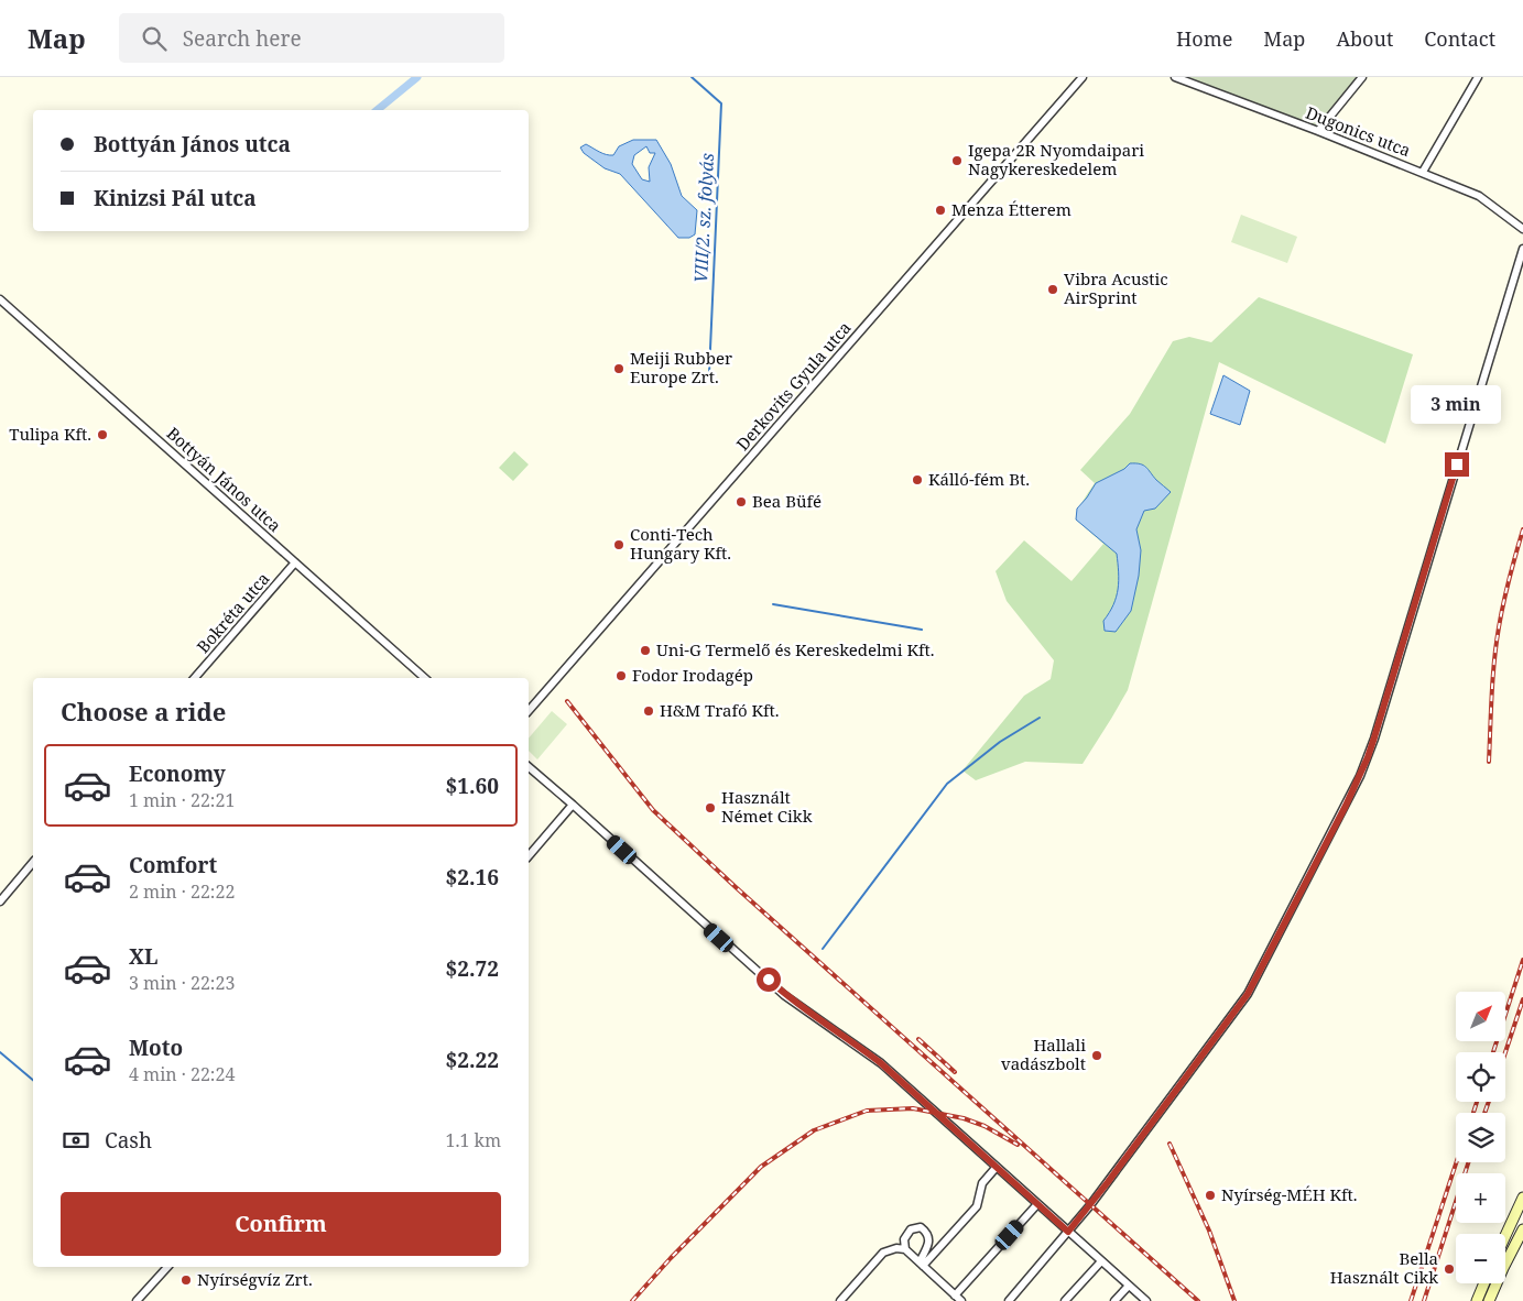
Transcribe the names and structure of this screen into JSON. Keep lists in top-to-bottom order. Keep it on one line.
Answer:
{"streets":{"street":["Dugonics utca","Derkovits Gyula utca","Bottyán János utca","Bokréta utca"]},"crossings":[["Bottyán János utca","Bokréta utca"]],"water":["VIII/2. sz. folyás"],"places":["Igepa 2R Nyomdaipari Nagykereskedelem","Menza Étterem","Vibra Acustic AirSprint","Meiji Rubber Europe Zrt.","Tulipa Kft.","Kálló-fém Bt.","Bea Büfé","Conti-Tech Hungary Kft.","Uni-G Termelő és Kereskedelmi Kft.","Fodor Irodagép","H&M Trafó Kft.","Használt Német Cikk","Hallali vadászbolt","Nyírség-MÉH Kft.","Bella Használt Cikk","Nyírségvíz Zrt."],"north":"top right","page":{"header":"Map","search":"Search here","nav":["Home","Map","About","Contact"],"banner":["Bottyán János utca","Kinizsi Pál utca"],"bubble":"3 min","heading":"Choose a ride","list":[{"name":"Economy","note":"1 min · 22:21","value":"$1.60"},{"name":"Comfort","note":"2 min · 22:22","value":"$2.16"},{"name":"XL","note":"3 min · 22:23","value":"$2.72"},{"name":"Moto","note":"4 min · 22:24","value":"$2.22"}],"map_buttons":["+","−"],"pay":["Cash","1.1 km"],"buttons":"Confirm"}}
